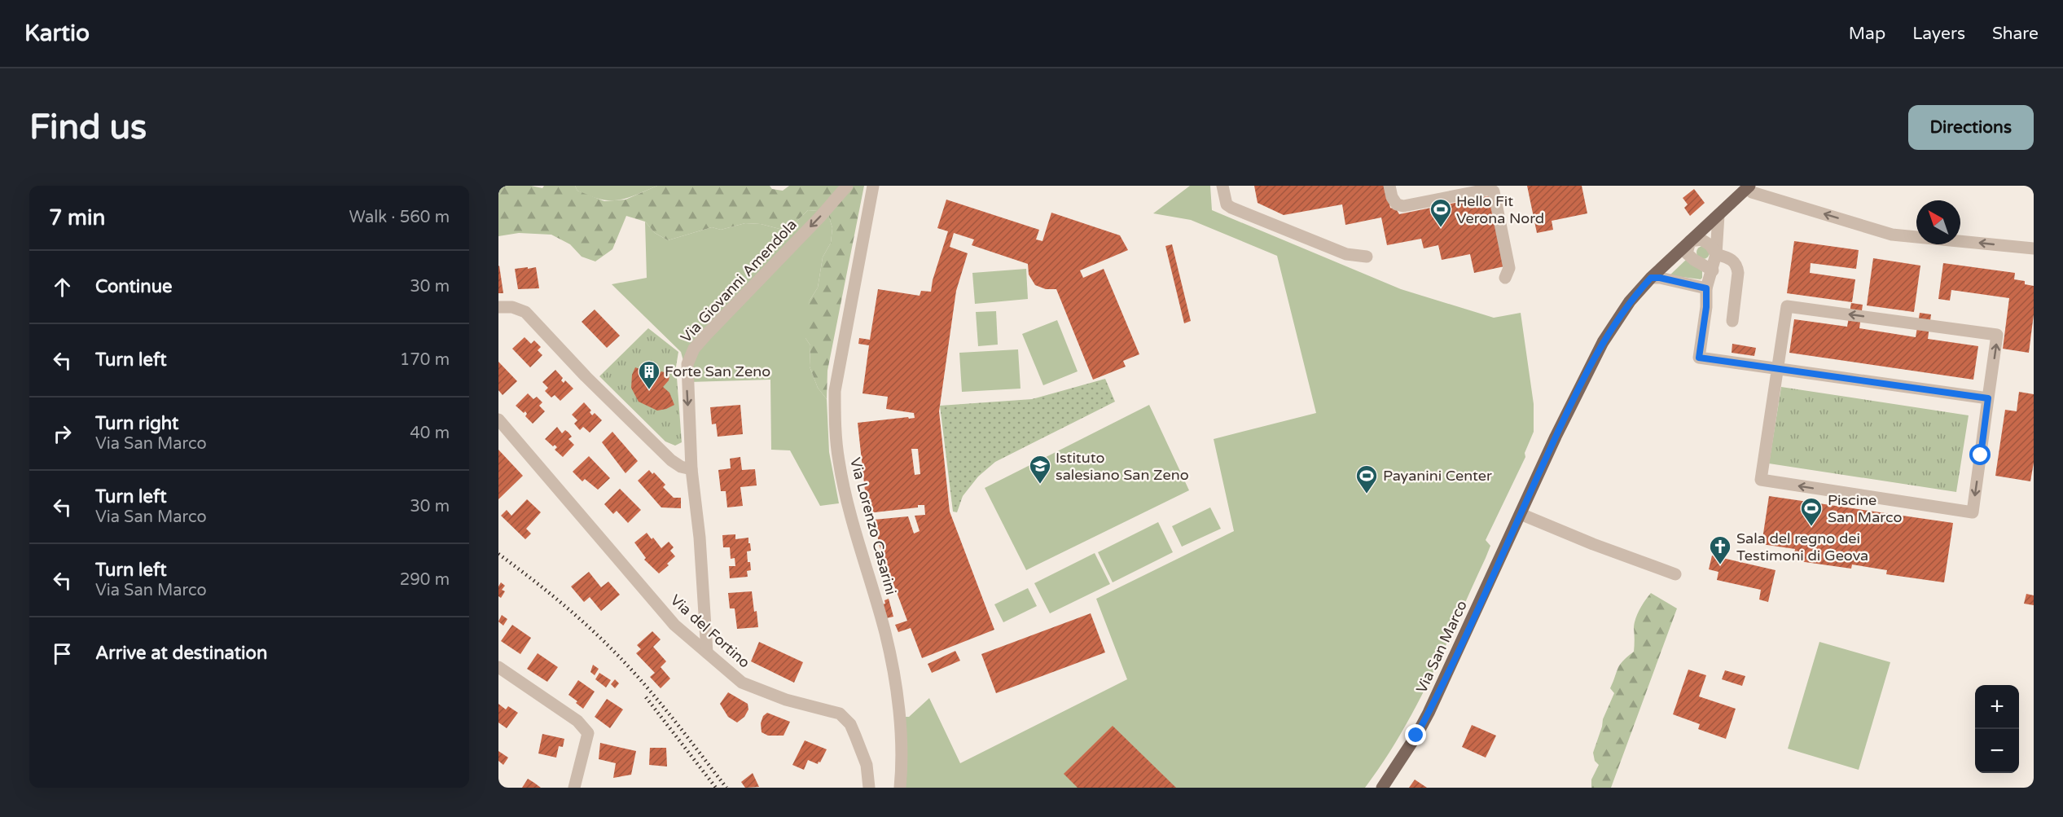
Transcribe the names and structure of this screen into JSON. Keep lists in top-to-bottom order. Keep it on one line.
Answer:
{"streets":{"main road":["Via San Marco"],"street":["Via Giovanni Amendola","Via Lorenzo Casarini","Via del Fortino"]},"crossings":[["Via Giovanni Amendola","Via del Fortino"]],"one_way":["Via Giovanni Amendola"],"places":{"sports":["Hello Fit Verona Nord","Payanini Center","Piscine San Marco"],"building":["Forte San Zeno"],"school or university":["Istituto salesiano San Zeno"],"church":["Sala del regno dei Testimoni di Geova"]},"north":"top left","page":{"header":"Kartio","nav":["Map","Layers","Share"],"buttons":"Directions","title":"Find us","heading":["7 min","Walk · 560 m"],"list":[["Continue","30 m"],["Turn left","170 m"],["Turn right","Via San Marco","40 m"],["Turn left","Via San Marco","30 m"],["Turn left","Via San Marco","290 m"],"Arrive at destination"],"map_buttons":["+","−"]}}
